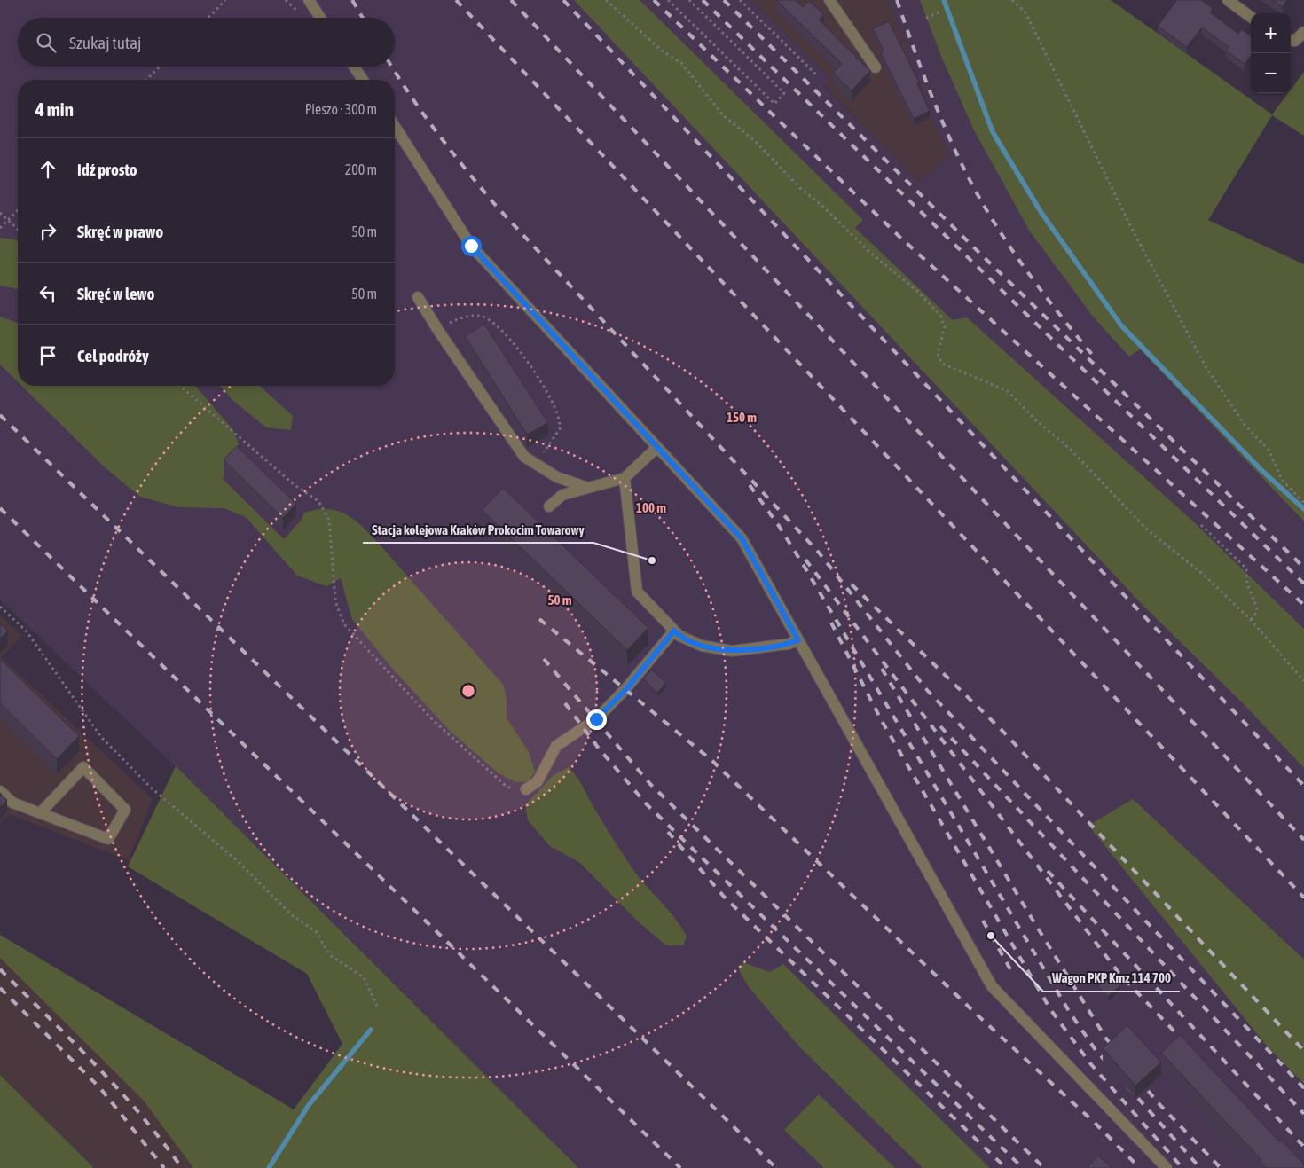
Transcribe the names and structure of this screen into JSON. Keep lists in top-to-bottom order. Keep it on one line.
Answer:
{"places":["Stacja kolejowa Kraków Prokocim Towarowy","Wagon PKP Kmz 114 700"],"page":{"map_buttons":["+","−"],"search":"Szukaj tutaj","heading":["4 min","Pieszo · 300 m"],"list":[["Idź prosto","200 m"],["Skręć w prawo","50 m"],["Skręć w lewo","50 m"],"Cel podróży"]},"rings":["150 m","100 m","50 m"]}
